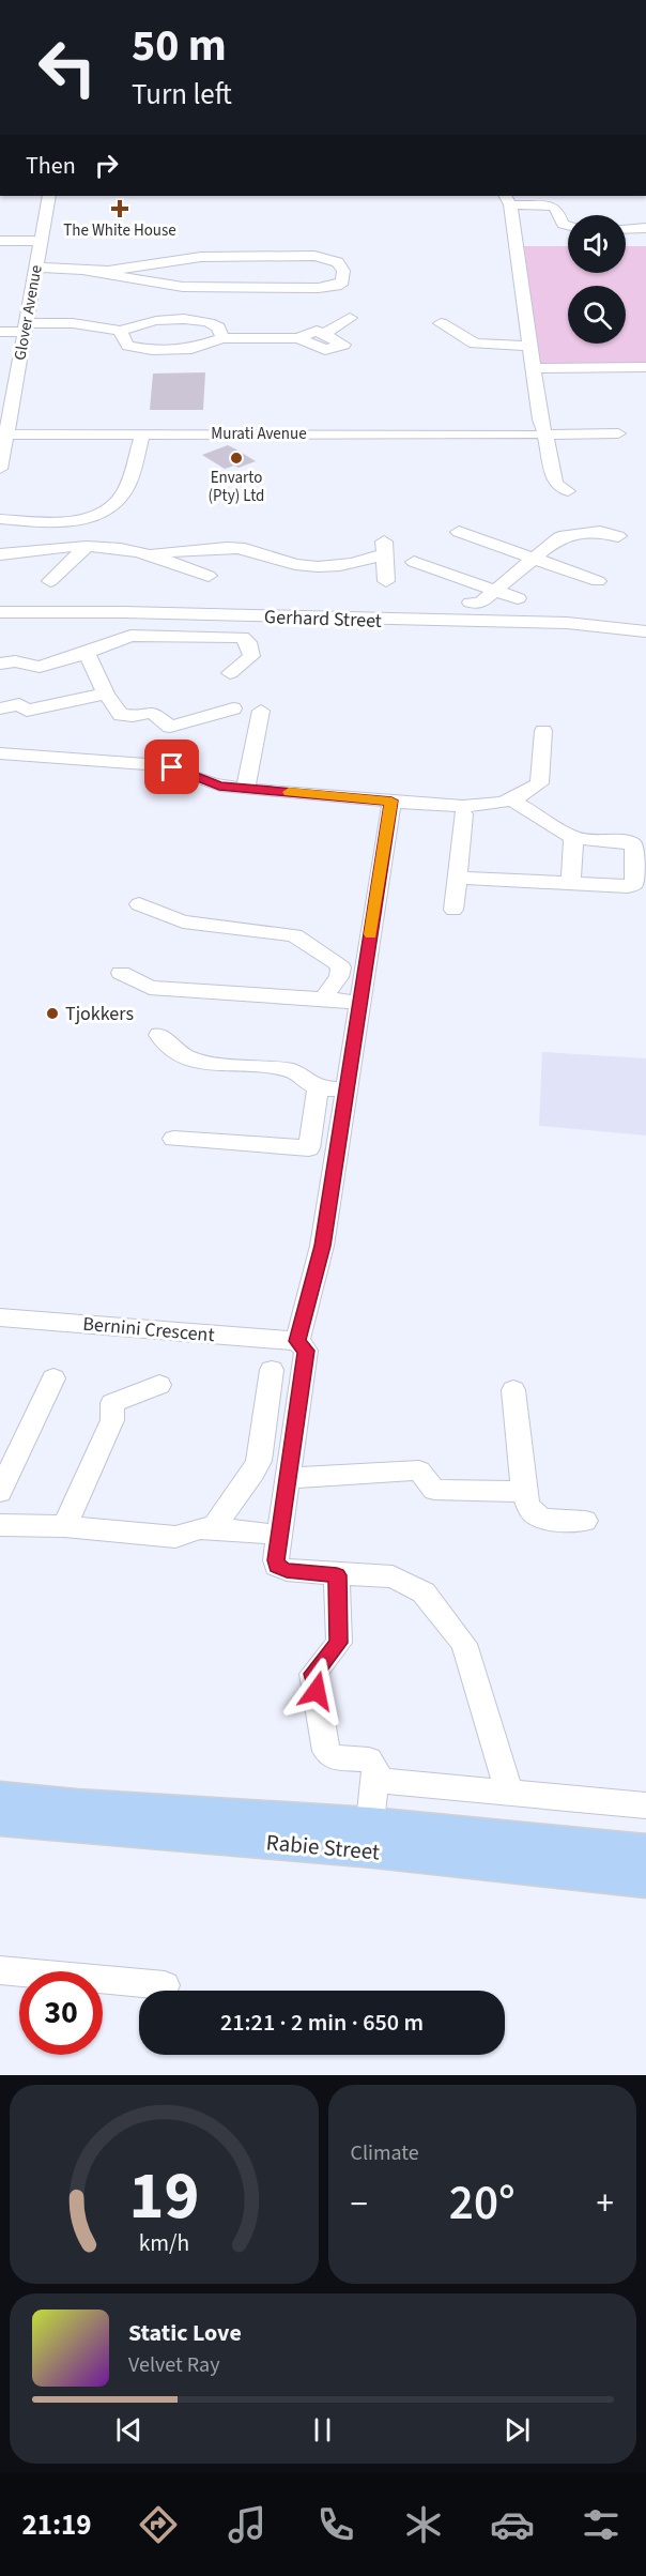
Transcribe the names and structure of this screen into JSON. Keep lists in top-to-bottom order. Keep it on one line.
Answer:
{"streets":{"main road":["Rabie Street"],"street":["Glover Avenue","Murati Avenue","Gerhard Street","Bernini Crescent"]},"crossings":[["Glover Avenue","Murati Avenue"]],"places":{"health":["The White House"],"other":["Envarto (Pty) Ltd","Tjokkers"]},"page":{"turn":["50 m","Turn left"],"then":"Then","limit":"30","trip":"21:21 · 2 min · 650 m","tile":"Climate","heat":["−","20°","+"],"song":["Static Love","Velvet Ray"],"tabs":"21:19","gauge":["19","km/h"]}}
